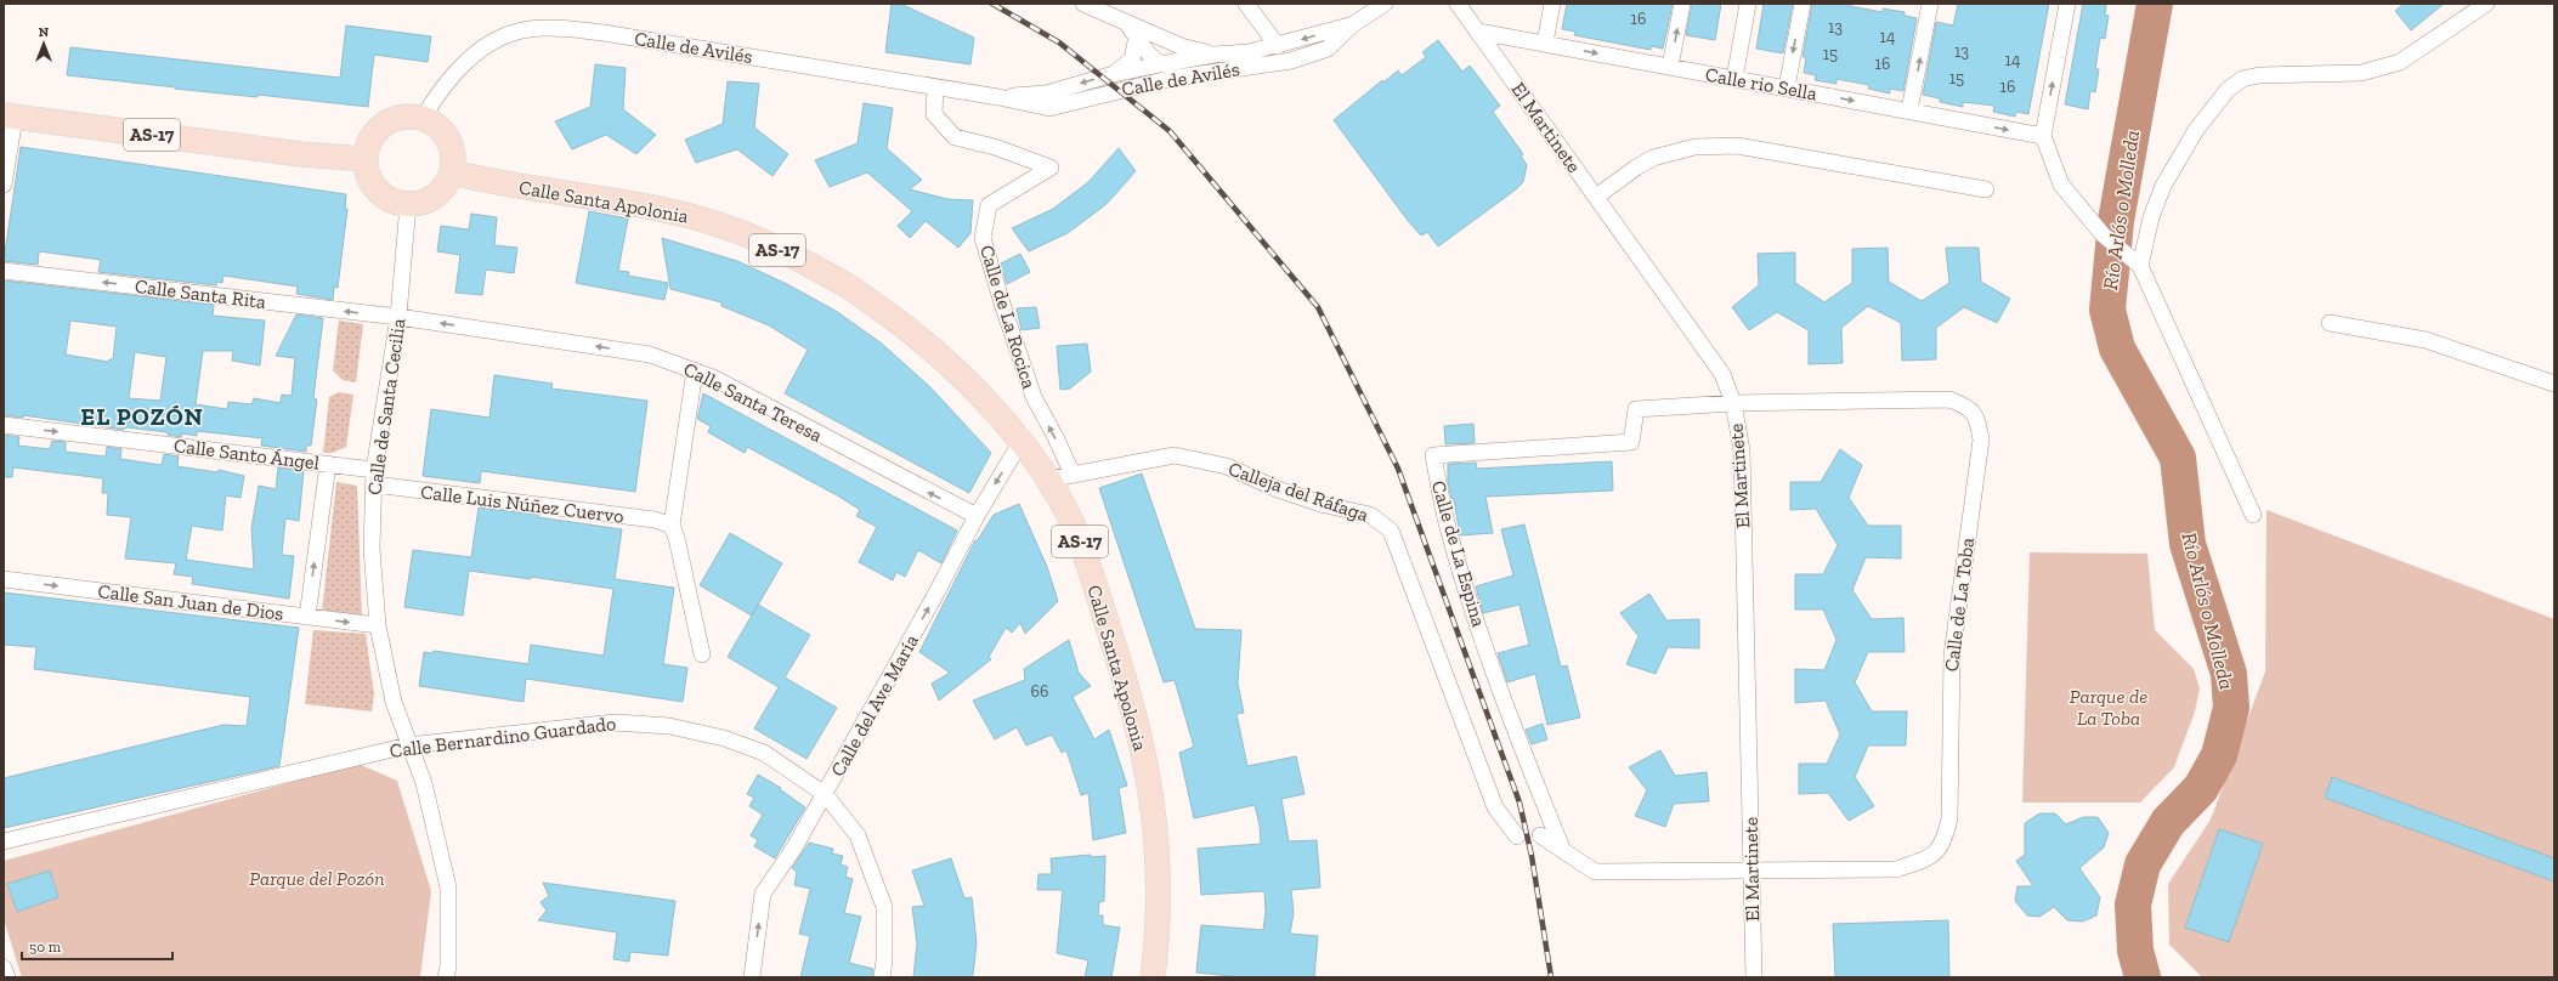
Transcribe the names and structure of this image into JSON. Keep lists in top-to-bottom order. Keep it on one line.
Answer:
{"streets":{"main road":["AS-17","Calle Santa Apolonia"],"street":["Calle de Avilés","Calle rio Sella","El Martinete","Calle Santa Rita","Calle de La Rocica","Calle Santa Teresa","Calle de Santa Cecilia","Calle Santo Ángel","Calleja del Ráfaga","Calle Luis Núñez Cuervo","Calle de La Espina","Calle San Juan de Dios","Calle de La Toba","Calle del Ave María","Calle Bernardino Guardado"]},"crossings":[["Calle de Avilés","AS-17"],["Calle de Avilés","Calle Santa Apolonia"],["Calle de Avilés","Calle de La Rocica"],["Calle de Avilés","Calle de Santa Cecilia"],["Calle rio Sella","El Martinete"],["El Martinete","Calle de La Espina"],["El Martinete","Calle de La Toba"],["AS-17","Calle Santa Apolonia"],["AS-17","Calle de Santa Cecilia"],["Calle Santa Apolonia","Calle de Santa Cecilia"],["Calle Santa Apolonia","Calleja del Ráfaga"],["Calle Santa Apolonia","Calle del Ave María"],["Calle Santa Rita","Calle Santa Teresa"],["Calle Santa Rita","Calle de Santa Cecilia"],["Calle de La Rocica","Calleja del Ráfaga"],["Calle Santa Teresa","Calle de Santa Cecilia"],["Calle Santa Teresa","Calle del Ave María"],["Calle de Santa Cecilia","Calle Santo Ángel"],["Calle de Santa Cecilia","Calle Luis Núñez Cuervo"],["Calle de Santa Cecilia","Calle San Juan de Dios"],["Calle de Santa Cecilia","Calle Bernardino Guardado"],["Calle Santo Ángel","Calle Luis Núñez Cuervo"],["Calle de La Espina","Calle de La Toba"],["Calle del Ave María","Calle Bernardino Guardado"]],"one_way":["Calle Santa Rita","Calle Santa Teresa","Calle Santo Ángel","Calle San Juan de Dios"],"districts":["EL POZÓN"],"water":["Río Arlós o Molleda"],"parks":["Parque de La Toba","Parque del Pozón"],"house_numbers":["16","13","14","13","15","14","16","15","16","66"],"scale_bar":"50 m","north":"top"}
